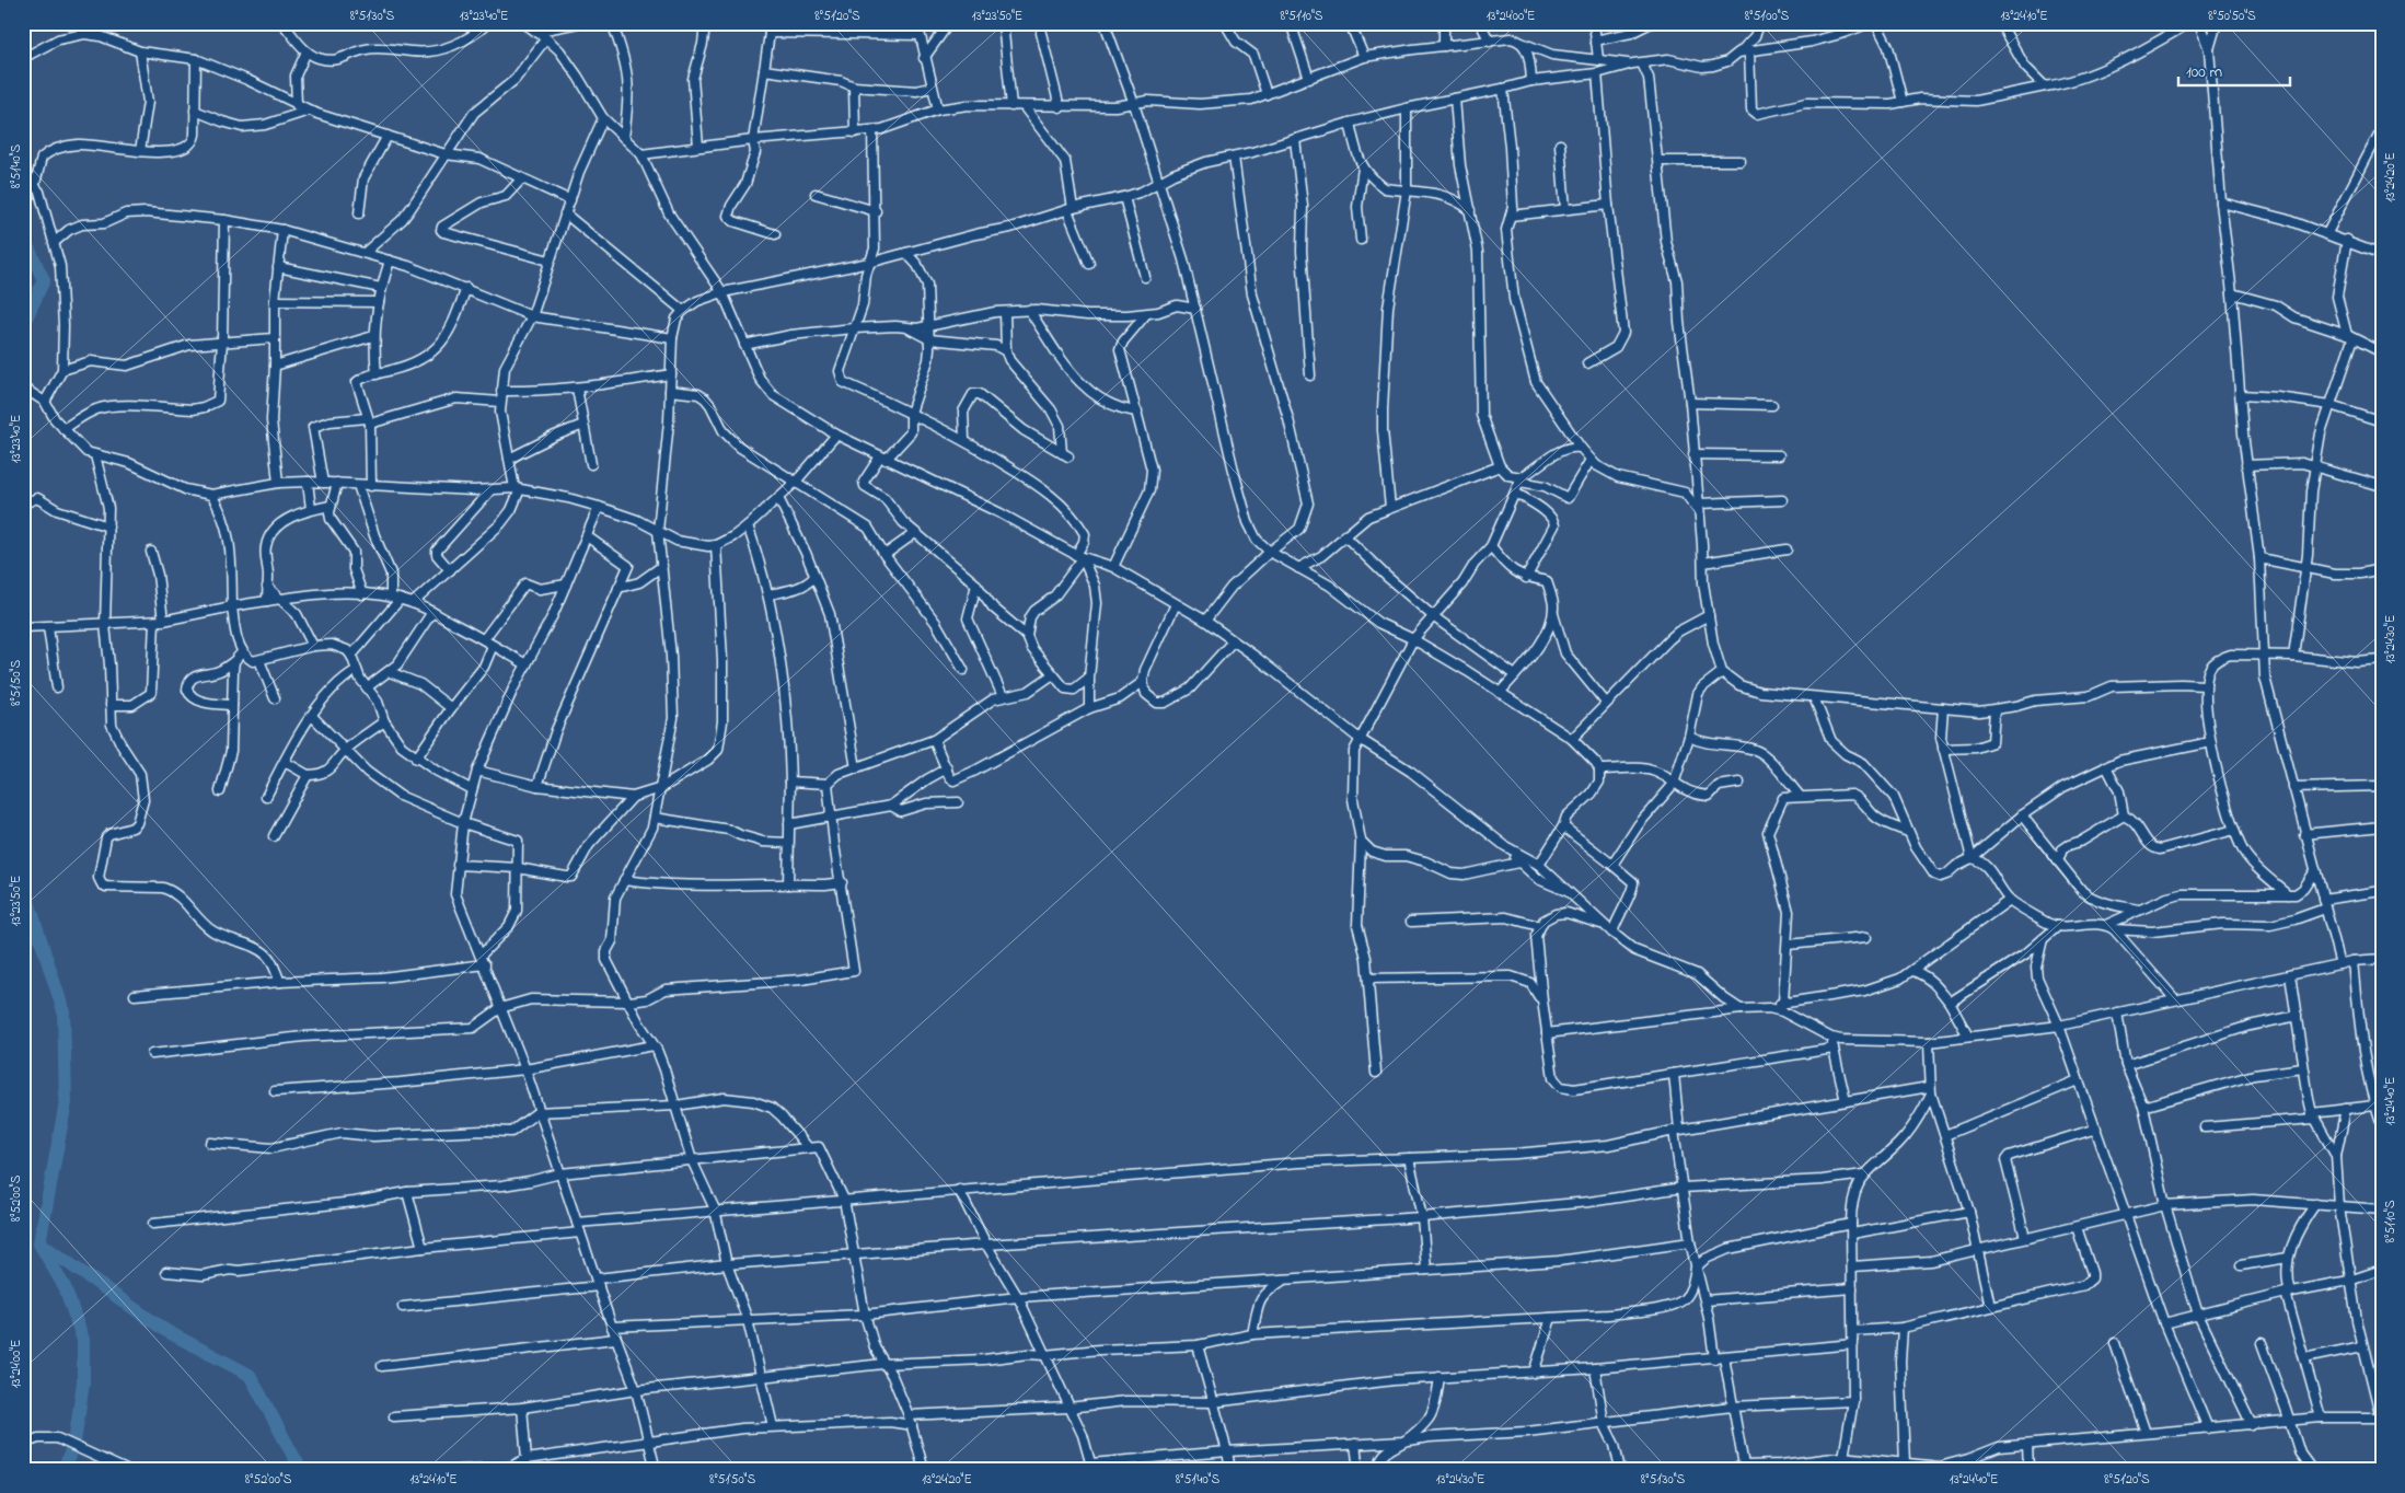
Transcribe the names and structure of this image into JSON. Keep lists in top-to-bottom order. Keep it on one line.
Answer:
{"scale_bar":"100 m","coordinates":["8°51'30\"S","13°23'40\"E","8°51'20\"S","13°23'50\"E","8°51'10\"S","13°24'00\"E","8°51'00\"S","13°24'10\"E","8°50'50\"S","8°51'40\"S","13°24'20\"E","13°24'30\"E","8°51'50\"S","13°24'40\"E","8°52'00\"S"]}
